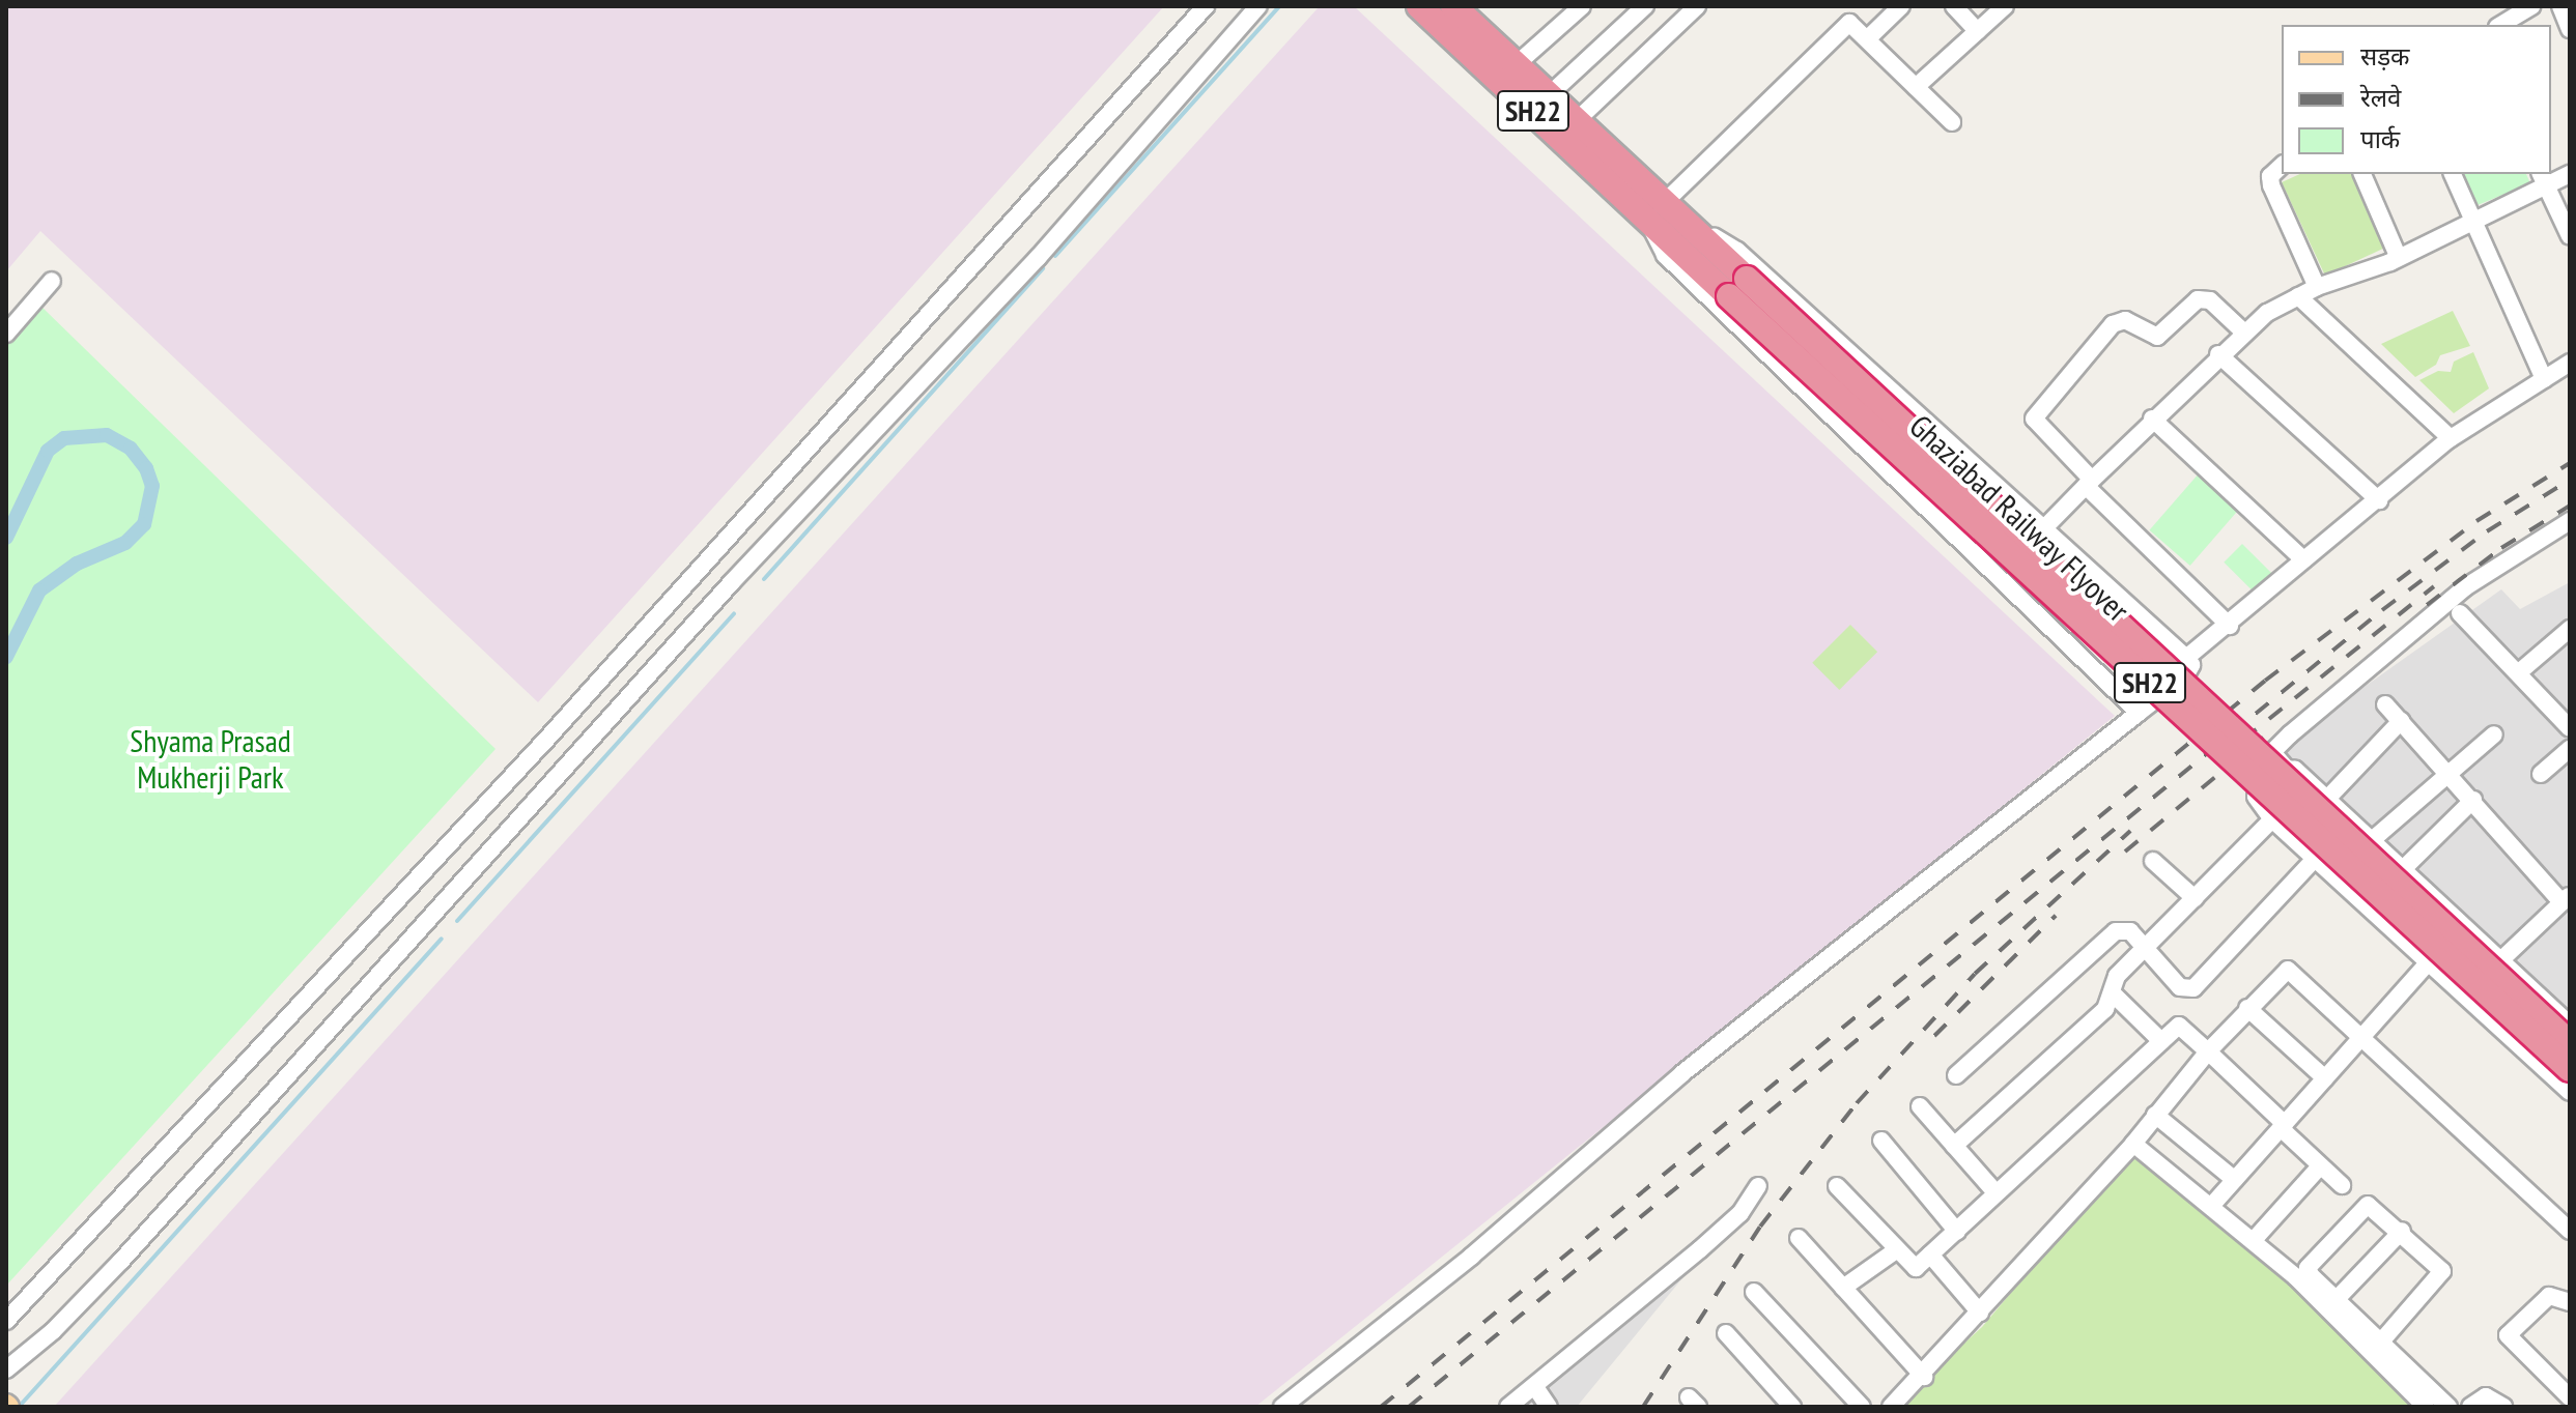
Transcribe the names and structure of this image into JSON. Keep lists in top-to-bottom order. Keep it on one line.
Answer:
{"streets":{"highway":["SH22","Ghaziabad Railway Flyover"]},"crossings":[["SH22","Ghaziabad Railway Flyover"]],"parks":["Shyama Prasad Mukherji Park"],"legend":["सड़क","रेलवे","पार्क"]}
